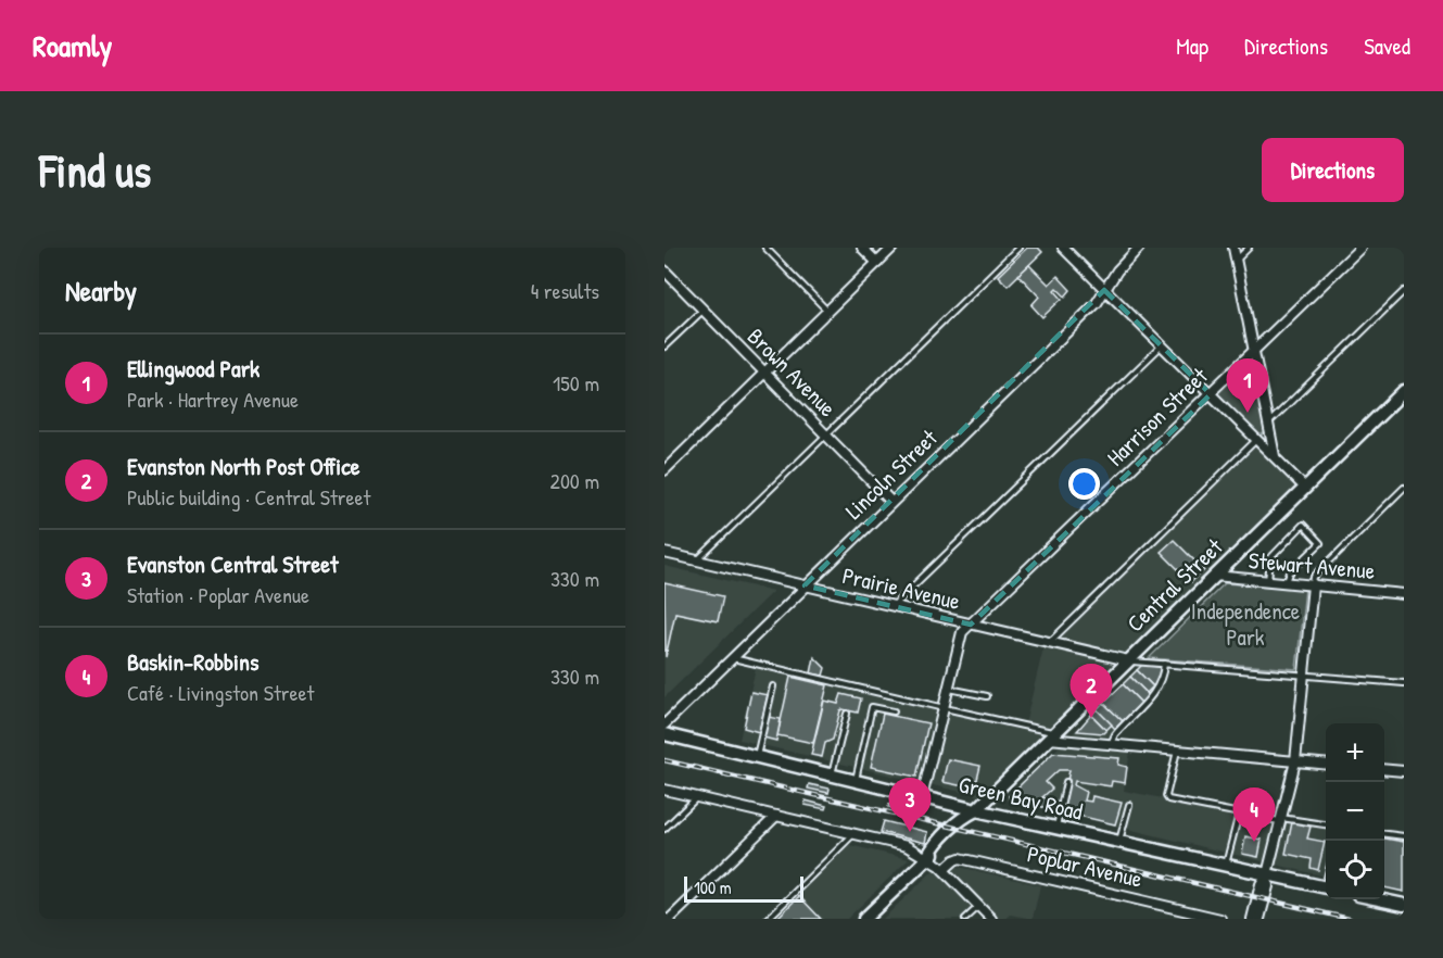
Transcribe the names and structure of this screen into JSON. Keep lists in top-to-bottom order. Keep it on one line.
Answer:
{"streets":{"main road":["Central Street","Green Bay Road"],"street":["Brown Avenue","Harrison Street","Lincoln Street","Stewart Avenue","Prairie Avenue","Poplar Avenue"]},"crossings":[["Brown Avenue","Lincoln Street"],["Harrison Street","Prairie Avenue"],["Harrison Street","Green Bay Road"],["Lincoln Street","Prairie Avenue"],["Stewart Avenue","Central Street"],["Central Street","Prairie Avenue"],["Central Street","Green Bay Road"]],"parks":["Independence Park"],"scale_bar":"100 m","page":{"header":"Roamly","nav":["Map","Directions","Saved"],"buttons":"Directions","title":"Find us","heading":["Nearby","4 results"],"list":[{"mark":"1","name":"Ellingwood Park","note":"Park · Hartrey Avenue","value":"150 m"},{"mark":"2","name":"Evanston North Post Office","note":"Public building · Central Street","value":"200 m"},{"mark":"3","name":"Evanston Central Street","note":"Station · Poplar Avenue","value":"330 m"},{"mark":"4","name":"Baskin-Robbins","note":"Café · Livingston Street","value":"330 m"}],"pins":["1","2","3","4"],"map_buttons":["+","−"],"scale":"100 m"}}
